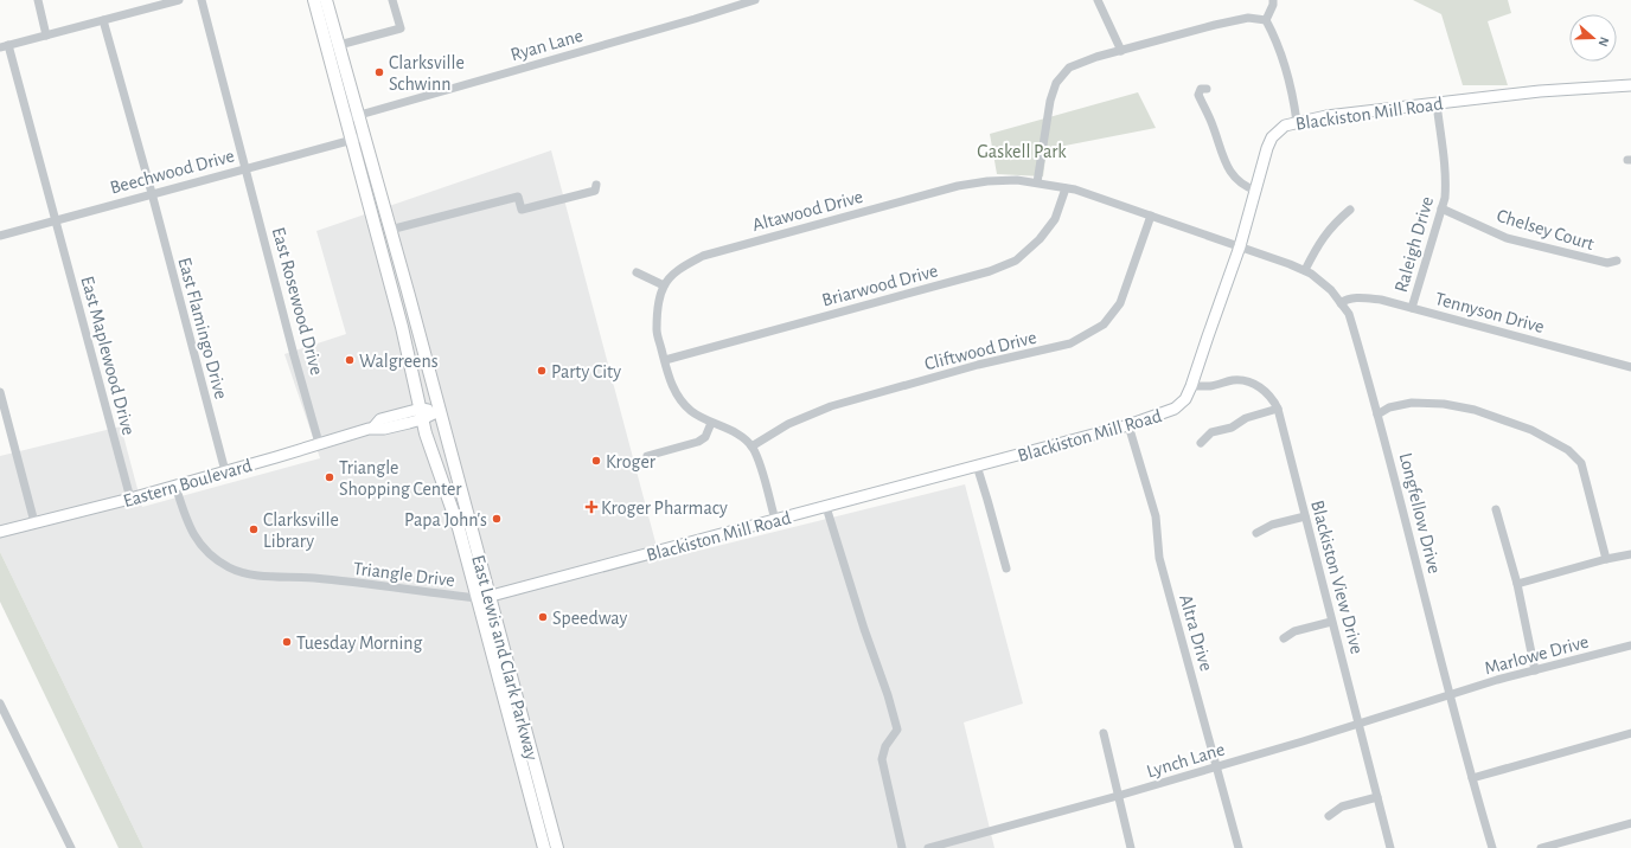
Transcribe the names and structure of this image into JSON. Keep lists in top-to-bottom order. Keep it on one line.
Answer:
{"streets":{"main road":["Blackiston Mill Road","Eastern Boulevard","East Lewis and Clark Parkway"],"street":["Ryan Lane","Beechwood Drive","Altawood Drive","Chelsey Court","Raleigh Drive","Briarwood Drive","East Rosewood Drive","Tennyson Drive","East Flamingo Drive","Cliftwood Drive","East Maplewood Drive","Longfellow Drive","Triangle Drive","Blackiston View Drive","Altra Drive","Marlowe Drive","Lynch Lane"]},"crossings":[["Blackiston Mill Road","Altawood Drive"],["Blackiston Mill Road","Raleigh Drive"],["Blackiston Mill Road","Longfellow Drive"],["Blackiston Mill Road","Triangle Drive"],["Blackiston Mill Road","Blackiston View Drive"],["Blackiston Mill Road","Altra Drive"],["Blackiston Mill Road","East Lewis and Clark Parkway"],["Beechwood Drive","East Rosewood Drive"],["Beechwood Drive","East Flamingo Drive"],["Beechwood Drive","East Maplewood Drive"],["Beechwood Drive","East Lewis and Clark Parkway"],["Altawood Drive","Briarwood Drive"],["Altawood Drive","Cliftwood Drive"],["Altawood Drive","Longfellow Drive"],["Chelsey Court","Raleigh Drive"],["Raleigh Drive","Tennyson Drive"],["East Rosewood Drive","Eastern Boulevard"],["Tennyson Drive","Longfellow Drive"],["East Flamingo Drive","Eastern Boulevard"],["East Maplewood Drive","Eastern Boulevard"],["Eastern Boulevard","Triangle Drive"],["Eastern Boulevard","East Lewis and Clark Parkway"],["Longfellow Drive","Marlowe Drive"],["Longfellow Drive","Lynch Lane"],["Triangle Drive","East Lewis and Clark Parkway"],["Blackiston View Drive","Lynch Lane"],["Altra Drive","Lynch Lane"],["Marlowe Drive","Lynch Lane"]],"parks":["Gaskell Park"],"places":{"other":["Clarksville Schwinn","Walgreens","Party City","Kroger","Triangle Shopping Center","Papa John's","Clarksville Library","Speedway","Tuesday Morning"],"health":["Kroger Pharmacy"]},"north":"right"}
